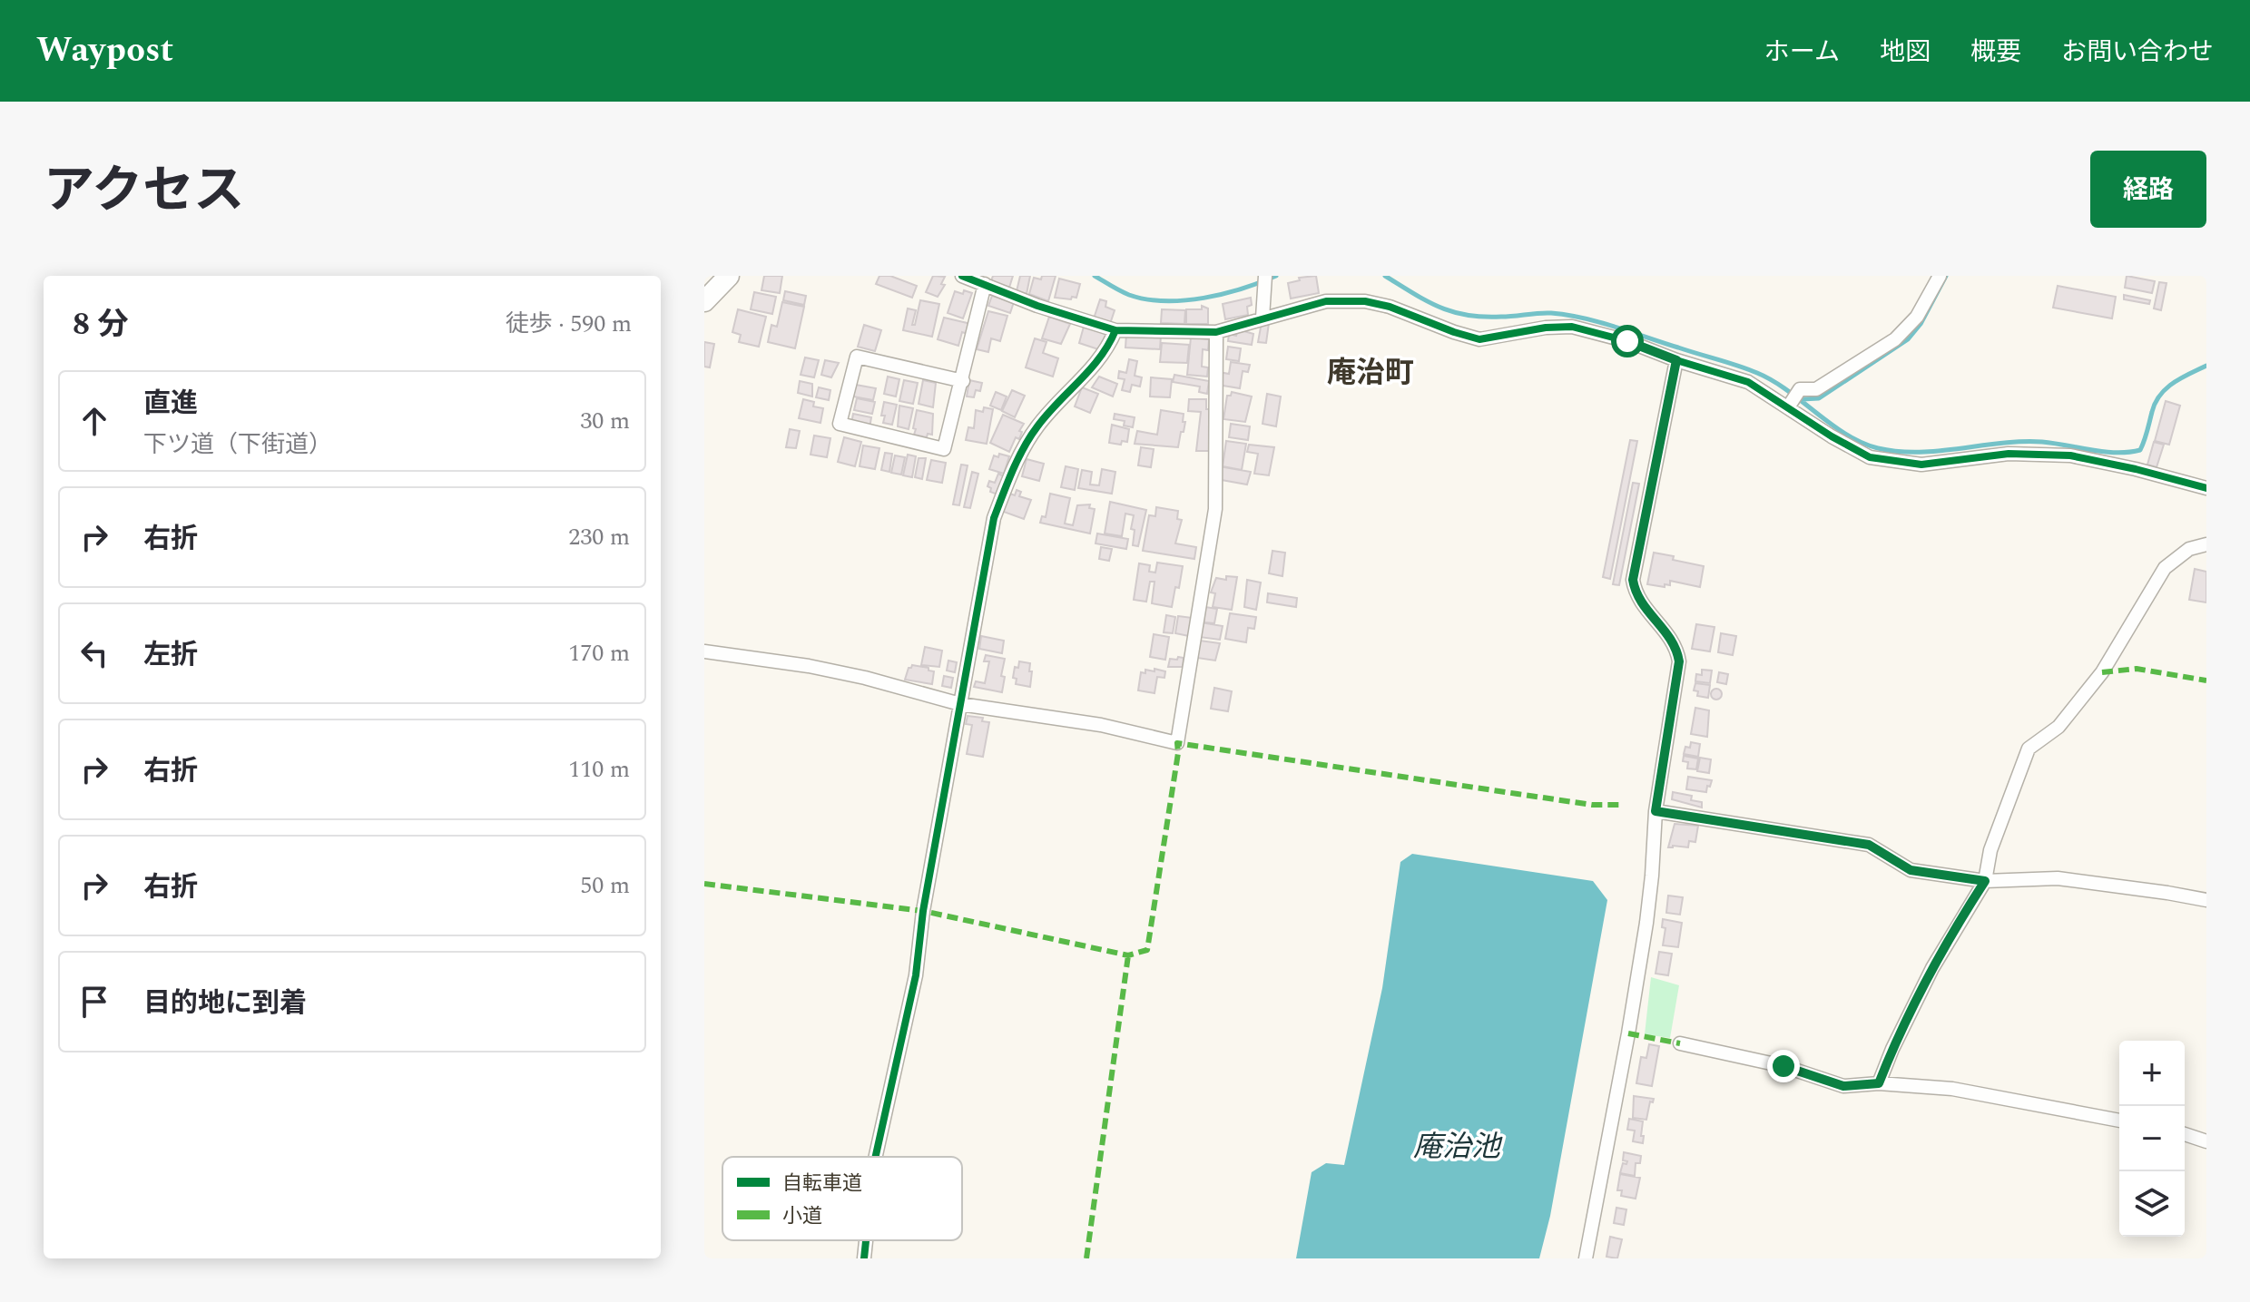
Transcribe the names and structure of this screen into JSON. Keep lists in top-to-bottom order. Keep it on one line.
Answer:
{"districts":["庵治町"],"water":["庵治池"],"legend":["自転車道","小道"],"page":{"header":"Waypost","nav":["ホーム","地図","概要","お問い合わせ"],"title":"アクセス","buttons":"経路","heading":["8 分","徒歩 · 590 m"],"list":[["直進","下ツ道（下街道）","30 m"],["右折","230 m"],["左折","170 m"],["右折","110 m"],["右折","50 m"],"目的地に到着"],"map_buttons":["+","−"]}}
